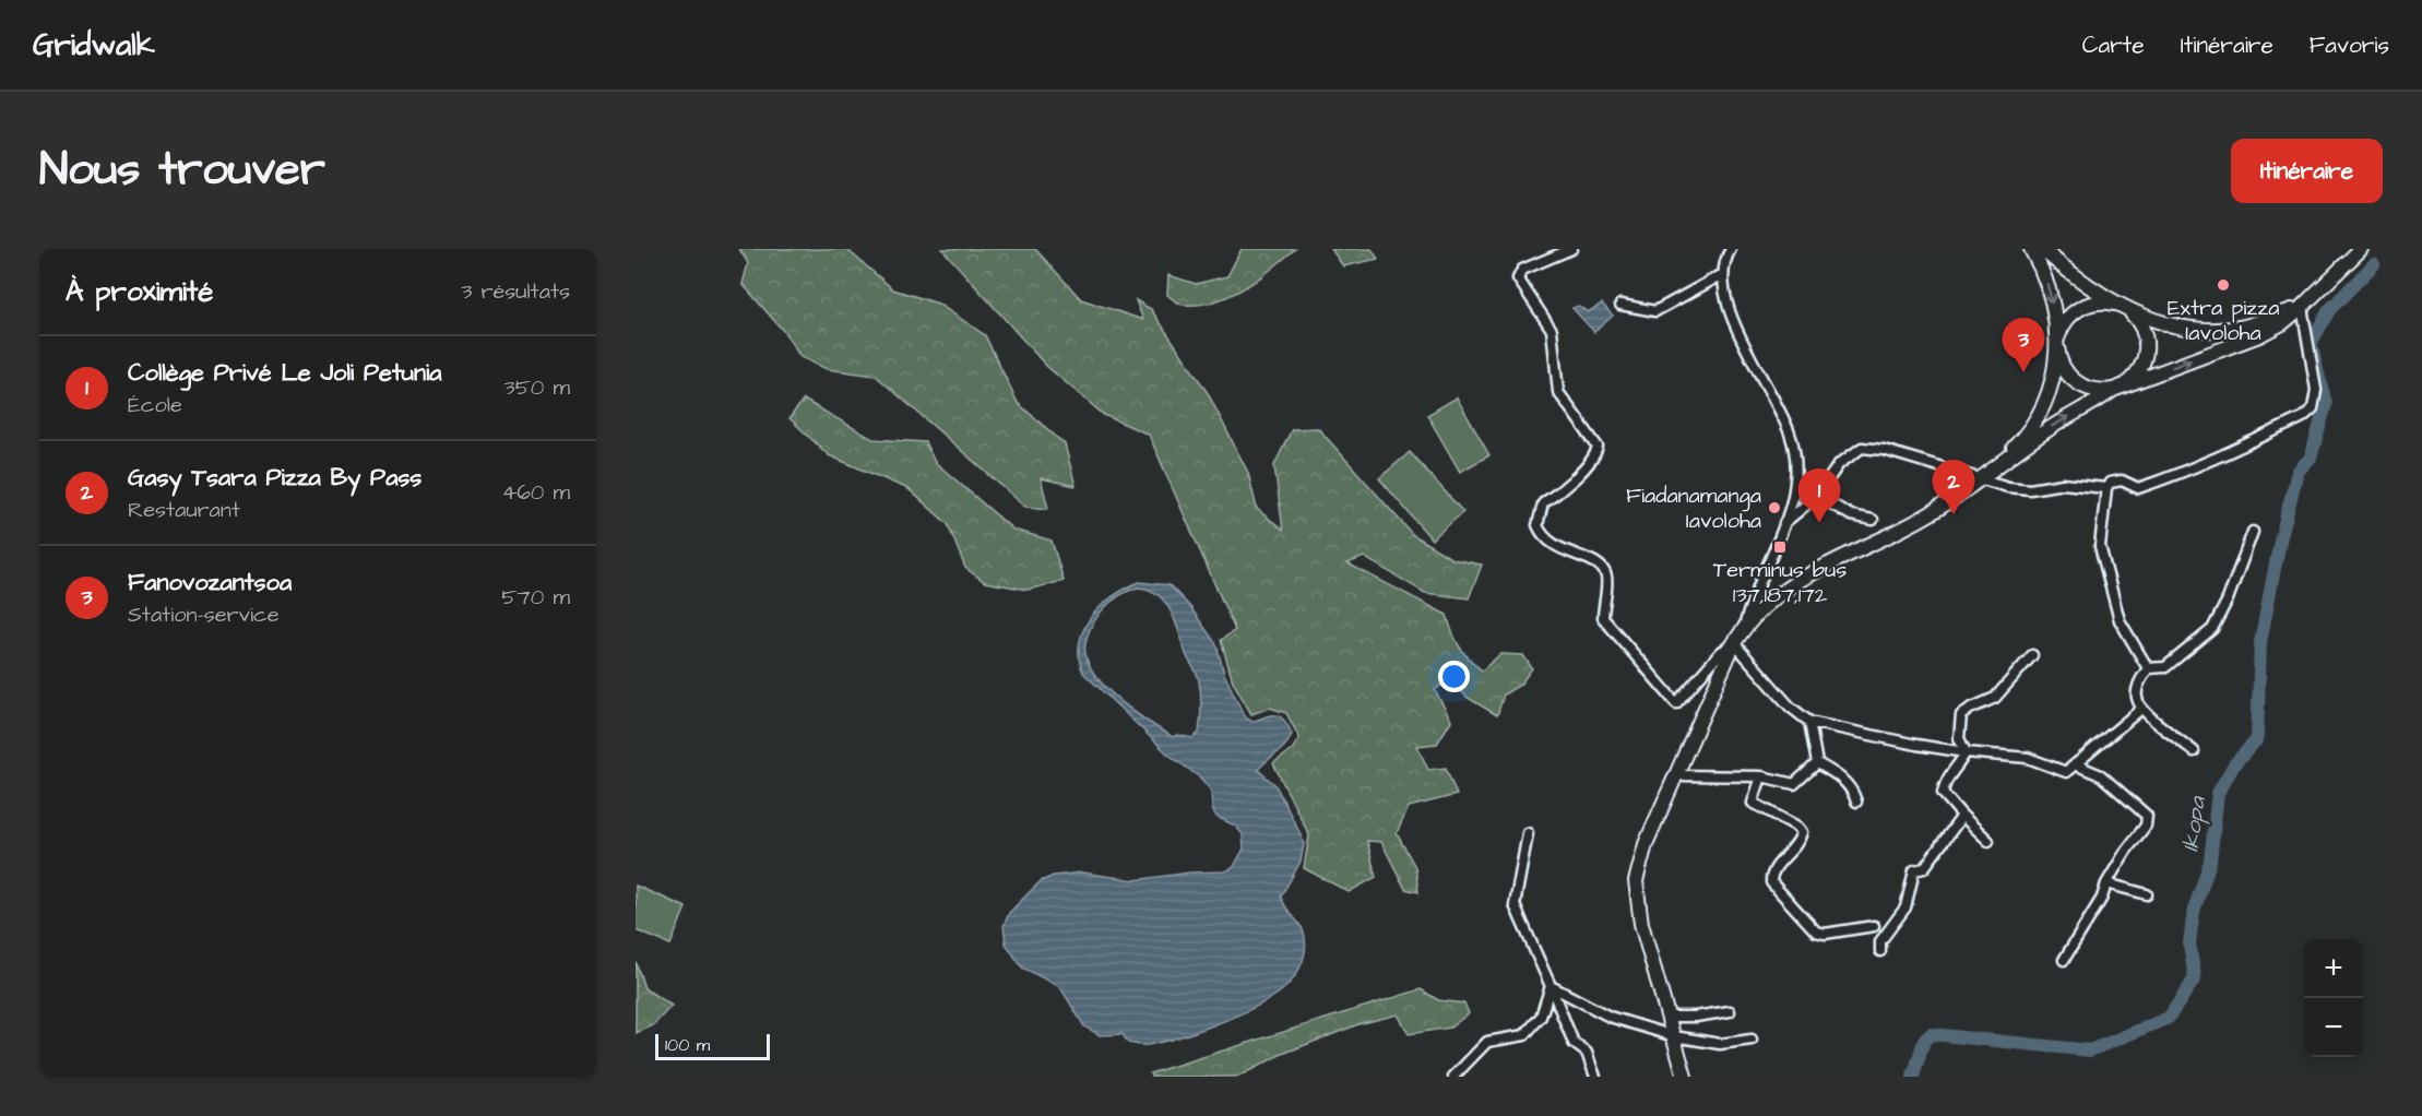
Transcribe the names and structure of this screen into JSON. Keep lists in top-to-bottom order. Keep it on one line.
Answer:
{"water":["Ikopa"],"places":{"other":["Extra pizza Iavoloha","Fiadanamanga Iavoloha"],"transit":["Terminus bus 137,187,172"]},"scale_bar":"100 m","page":{"header":"Gridwalk","nav":["Carte","Itinéraire","Favoris"],"title":"Nous trouver","buttons":"Itinéraire","heading":["À proximité","3 résultats"],"pins":["3","2","1"],"list":[{"mark":"1","name":"Collège Privé Le Joli Petunia","note":"École","value":"350 m"},{"mark":"2","name":"Gasy Tsara Pizza By Pass","note":"Restaurant","value":"460 m"},{"mark":"3","name":"Fanovozantsoa","note":"Station-service","value":"570 m"}],"map_buttons":["+","−"],"scale":"100 m"}}
